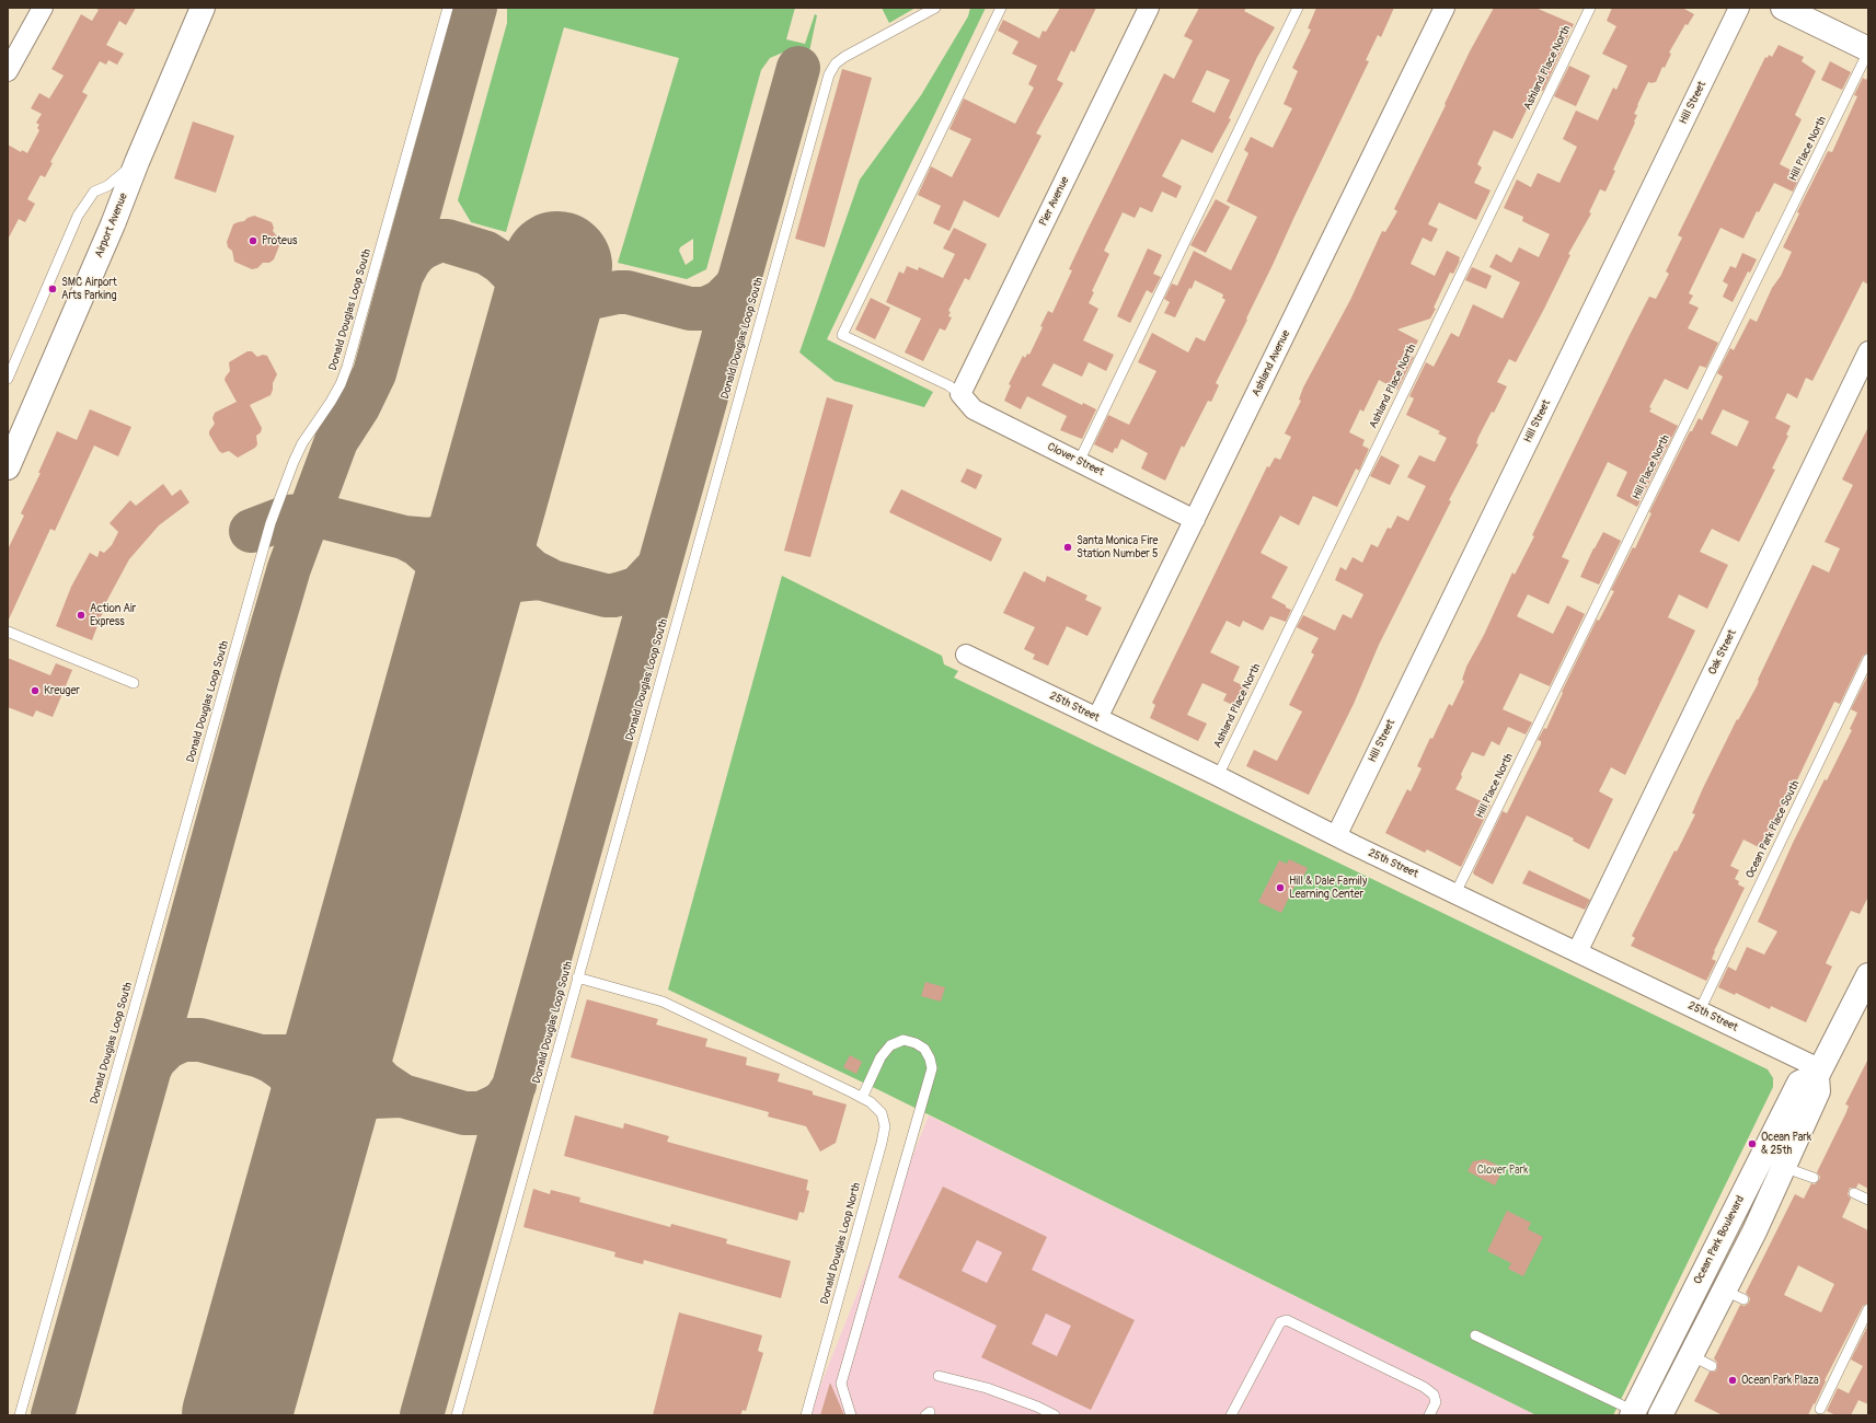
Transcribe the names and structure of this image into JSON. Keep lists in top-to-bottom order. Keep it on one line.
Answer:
{"streets":{"street":["Hill Street","Pier Avenue","Airport Avenue","Ashland Avenue","Clover Street","Oak Street","25th Street","Ocean Park Boulevard"],"lane":["Ashland Place North","Hill Place North","Donald Douglas Loop South","Ocean Park Place South","Donald Douglas Loop North"]},"crossings":[["Ashland Place North","25th Street"],["Hill Street","25th Street"],["Hill Place North","25th Street"],["Pier Avenue","Clover Street"],["Donald Douglas Loop South","Donald Douglas Loop North"],["Ashland Avenue","Clover Street"],["Ashland Avenue","25th Street"],["Oak Street","25th Street"],["25th Street","Ocean Park Place South"],["25th Street","Ocean Park Boulevard"]],"parks":["Clover Park"],"places":["Proteus","SMC Airport Arts Parking","Santa Monica Fire Station Number 5","Action Air Express","Kreuger","Hill & Dale Family Learning Center","Ocean Park & 25th","Ocean Park Plaza"]}
